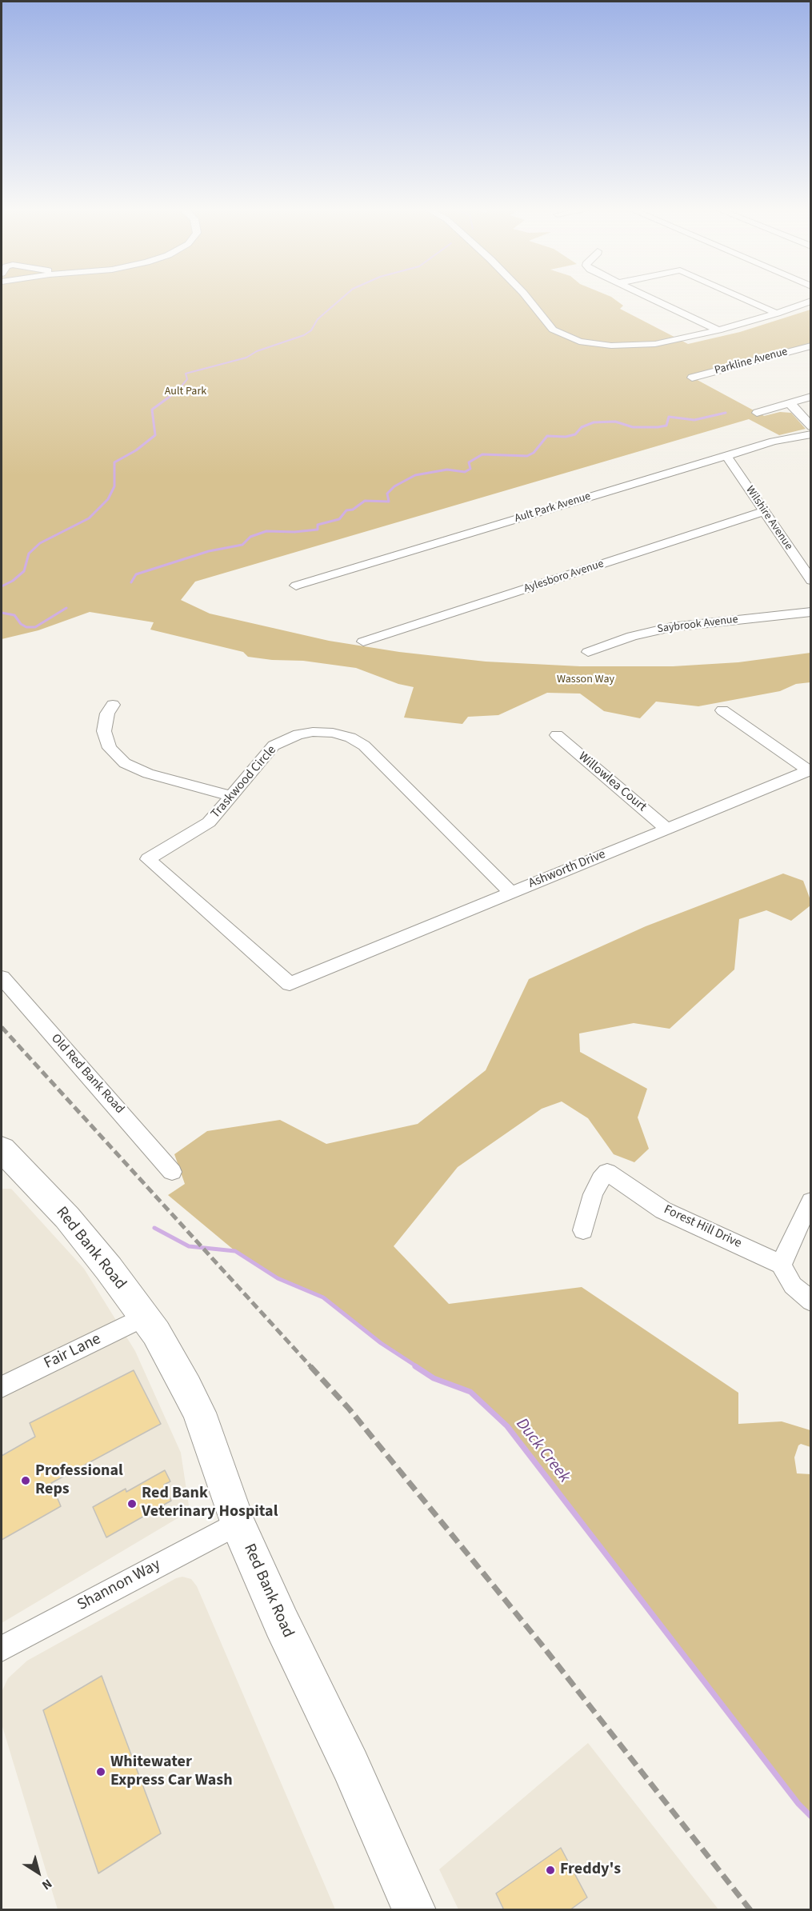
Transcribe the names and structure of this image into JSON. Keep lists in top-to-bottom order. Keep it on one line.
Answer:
{"streets":{"highway":["Red Bank Road"],"street":["Parkline Avenue","Ault Park Avenue","Wilshire Avenue","Aylesboro Avenue","Saybrook Avenue","Traskwood Circle","Willowlea Court","Ashworth Drive","Old Red Bank Road","Forest Hill Drive","Fair Lane","Shannon Way"]},"crossings":[["Ault Park Avenue","Wilshire Avenue"],["Wilshire Avenue","Aylesboro Avenue"],["Traskwood Circle","Ashworth Drive"],["Willowlea Court","Ashworth Drive"],["Red Bank Road","Fair Lane"],["Red Bank Road","Shannon Way"]],"water":["Duck Creek"],"parks":["Ault Park","Wasson Way"],"places":["Professional Reps","Red Bank Veterinary Hospital","Whitewater Express Car Wash","Freddy's"],"north":"bottom right"}
